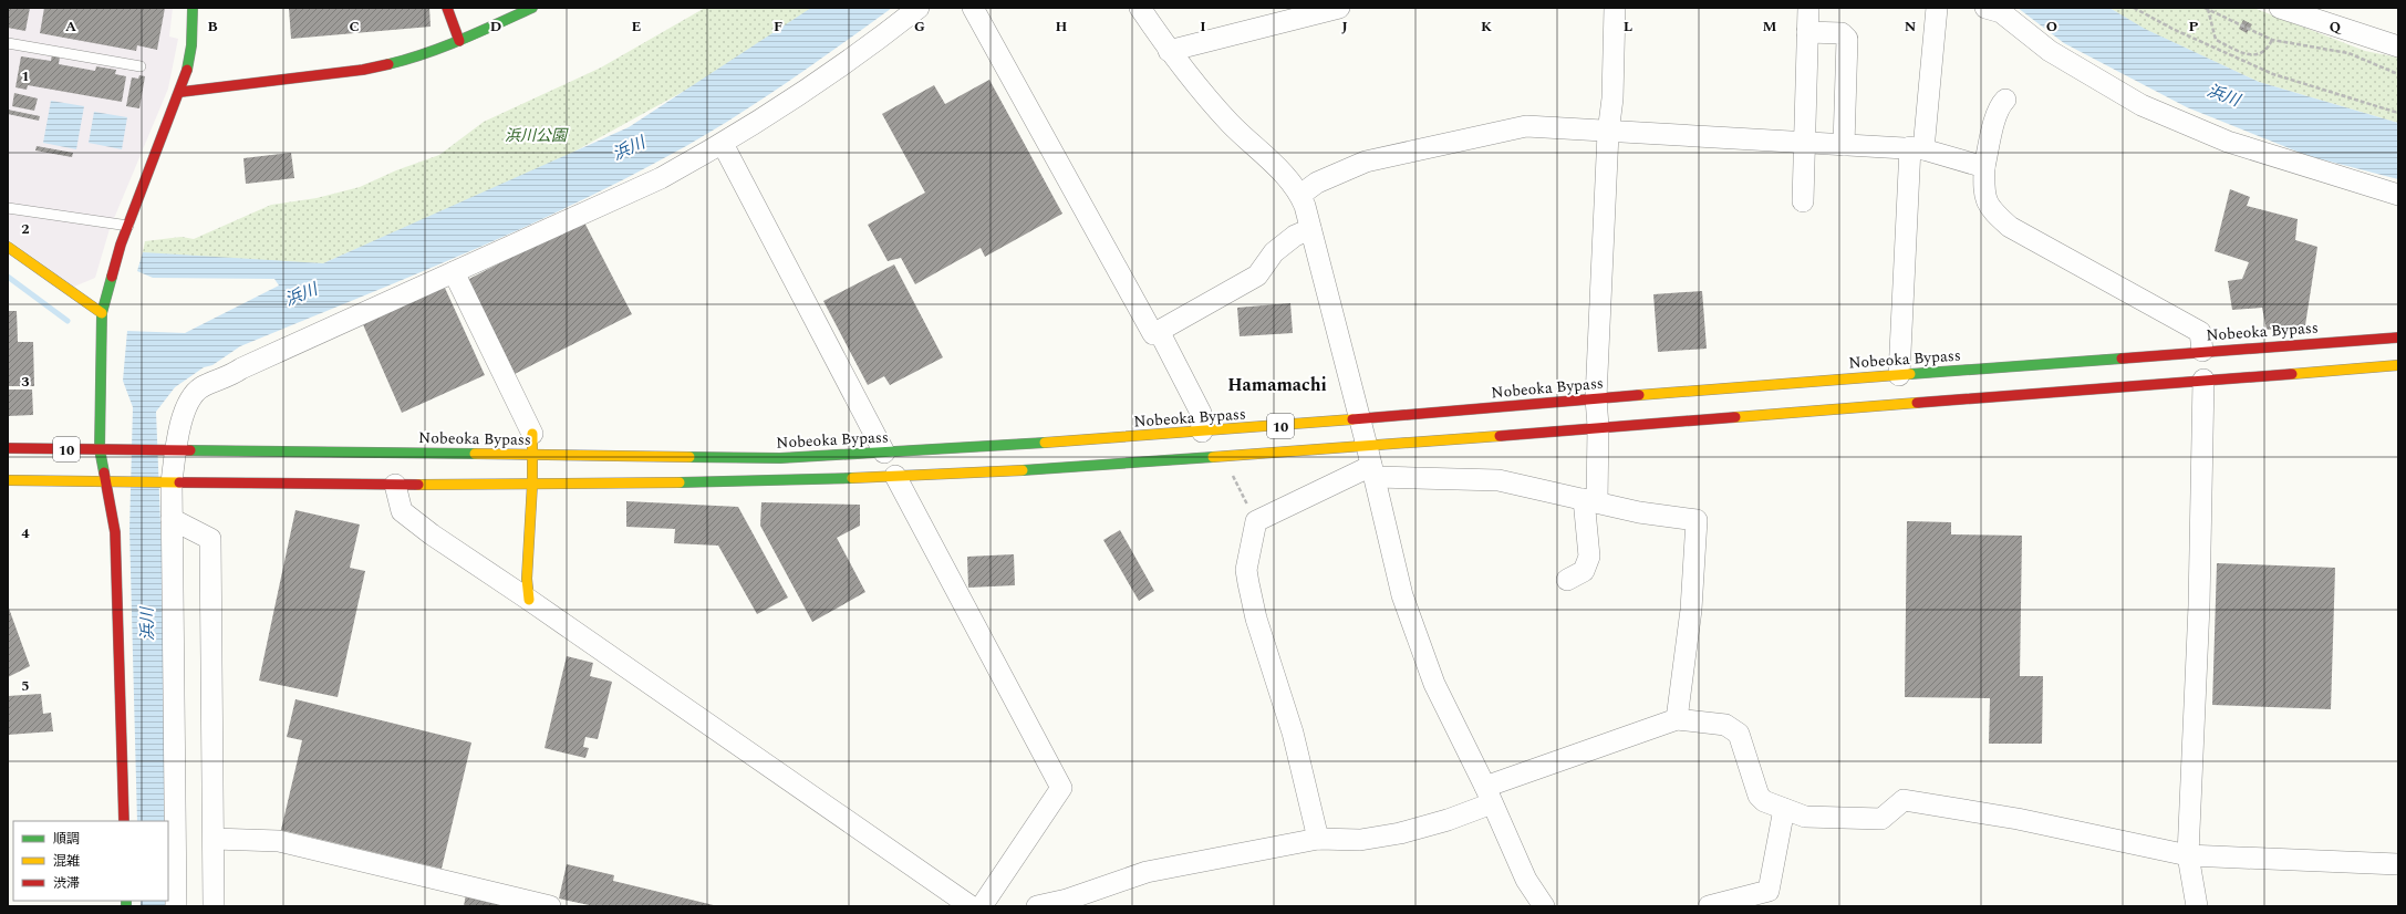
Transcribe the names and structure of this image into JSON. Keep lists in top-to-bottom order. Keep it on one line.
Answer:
{"streets":{"main road":["Nobeoka Bypass","10"]},"districts":["Hamamachi"],"water":["浜川"],"parks":["浜川公園"],"legend":["順調","混雑","渋滞"],"grid":{"columns":["A","B","C","D","E","F","G","H","I","J","K","L","M","N","O","P","Q"],"rows":["1","2","3","4","5"]}}
